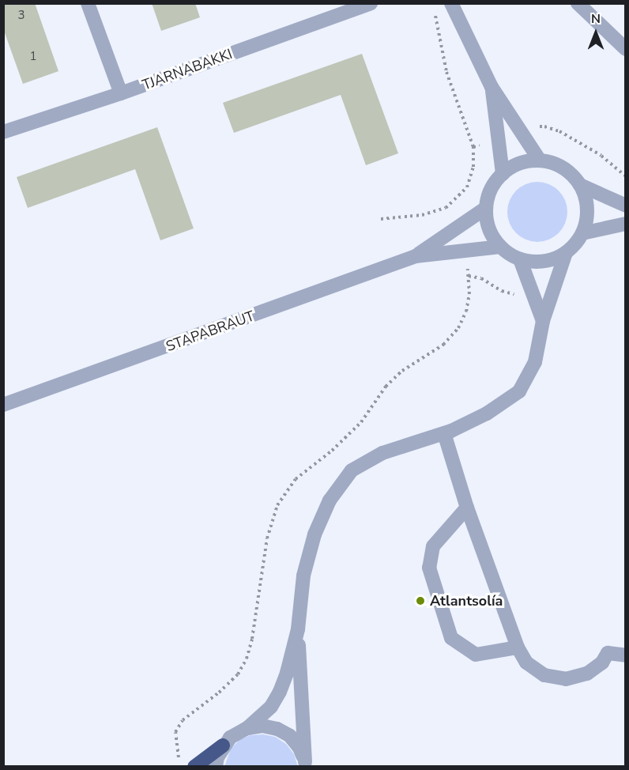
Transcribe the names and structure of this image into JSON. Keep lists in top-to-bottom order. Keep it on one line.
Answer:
{"streets":{"street":["TJARNABAKKI","STAPABRAUT"]},"places":["Atlantsolía"],"house_numbers":["3","1"],"north":"top"}
